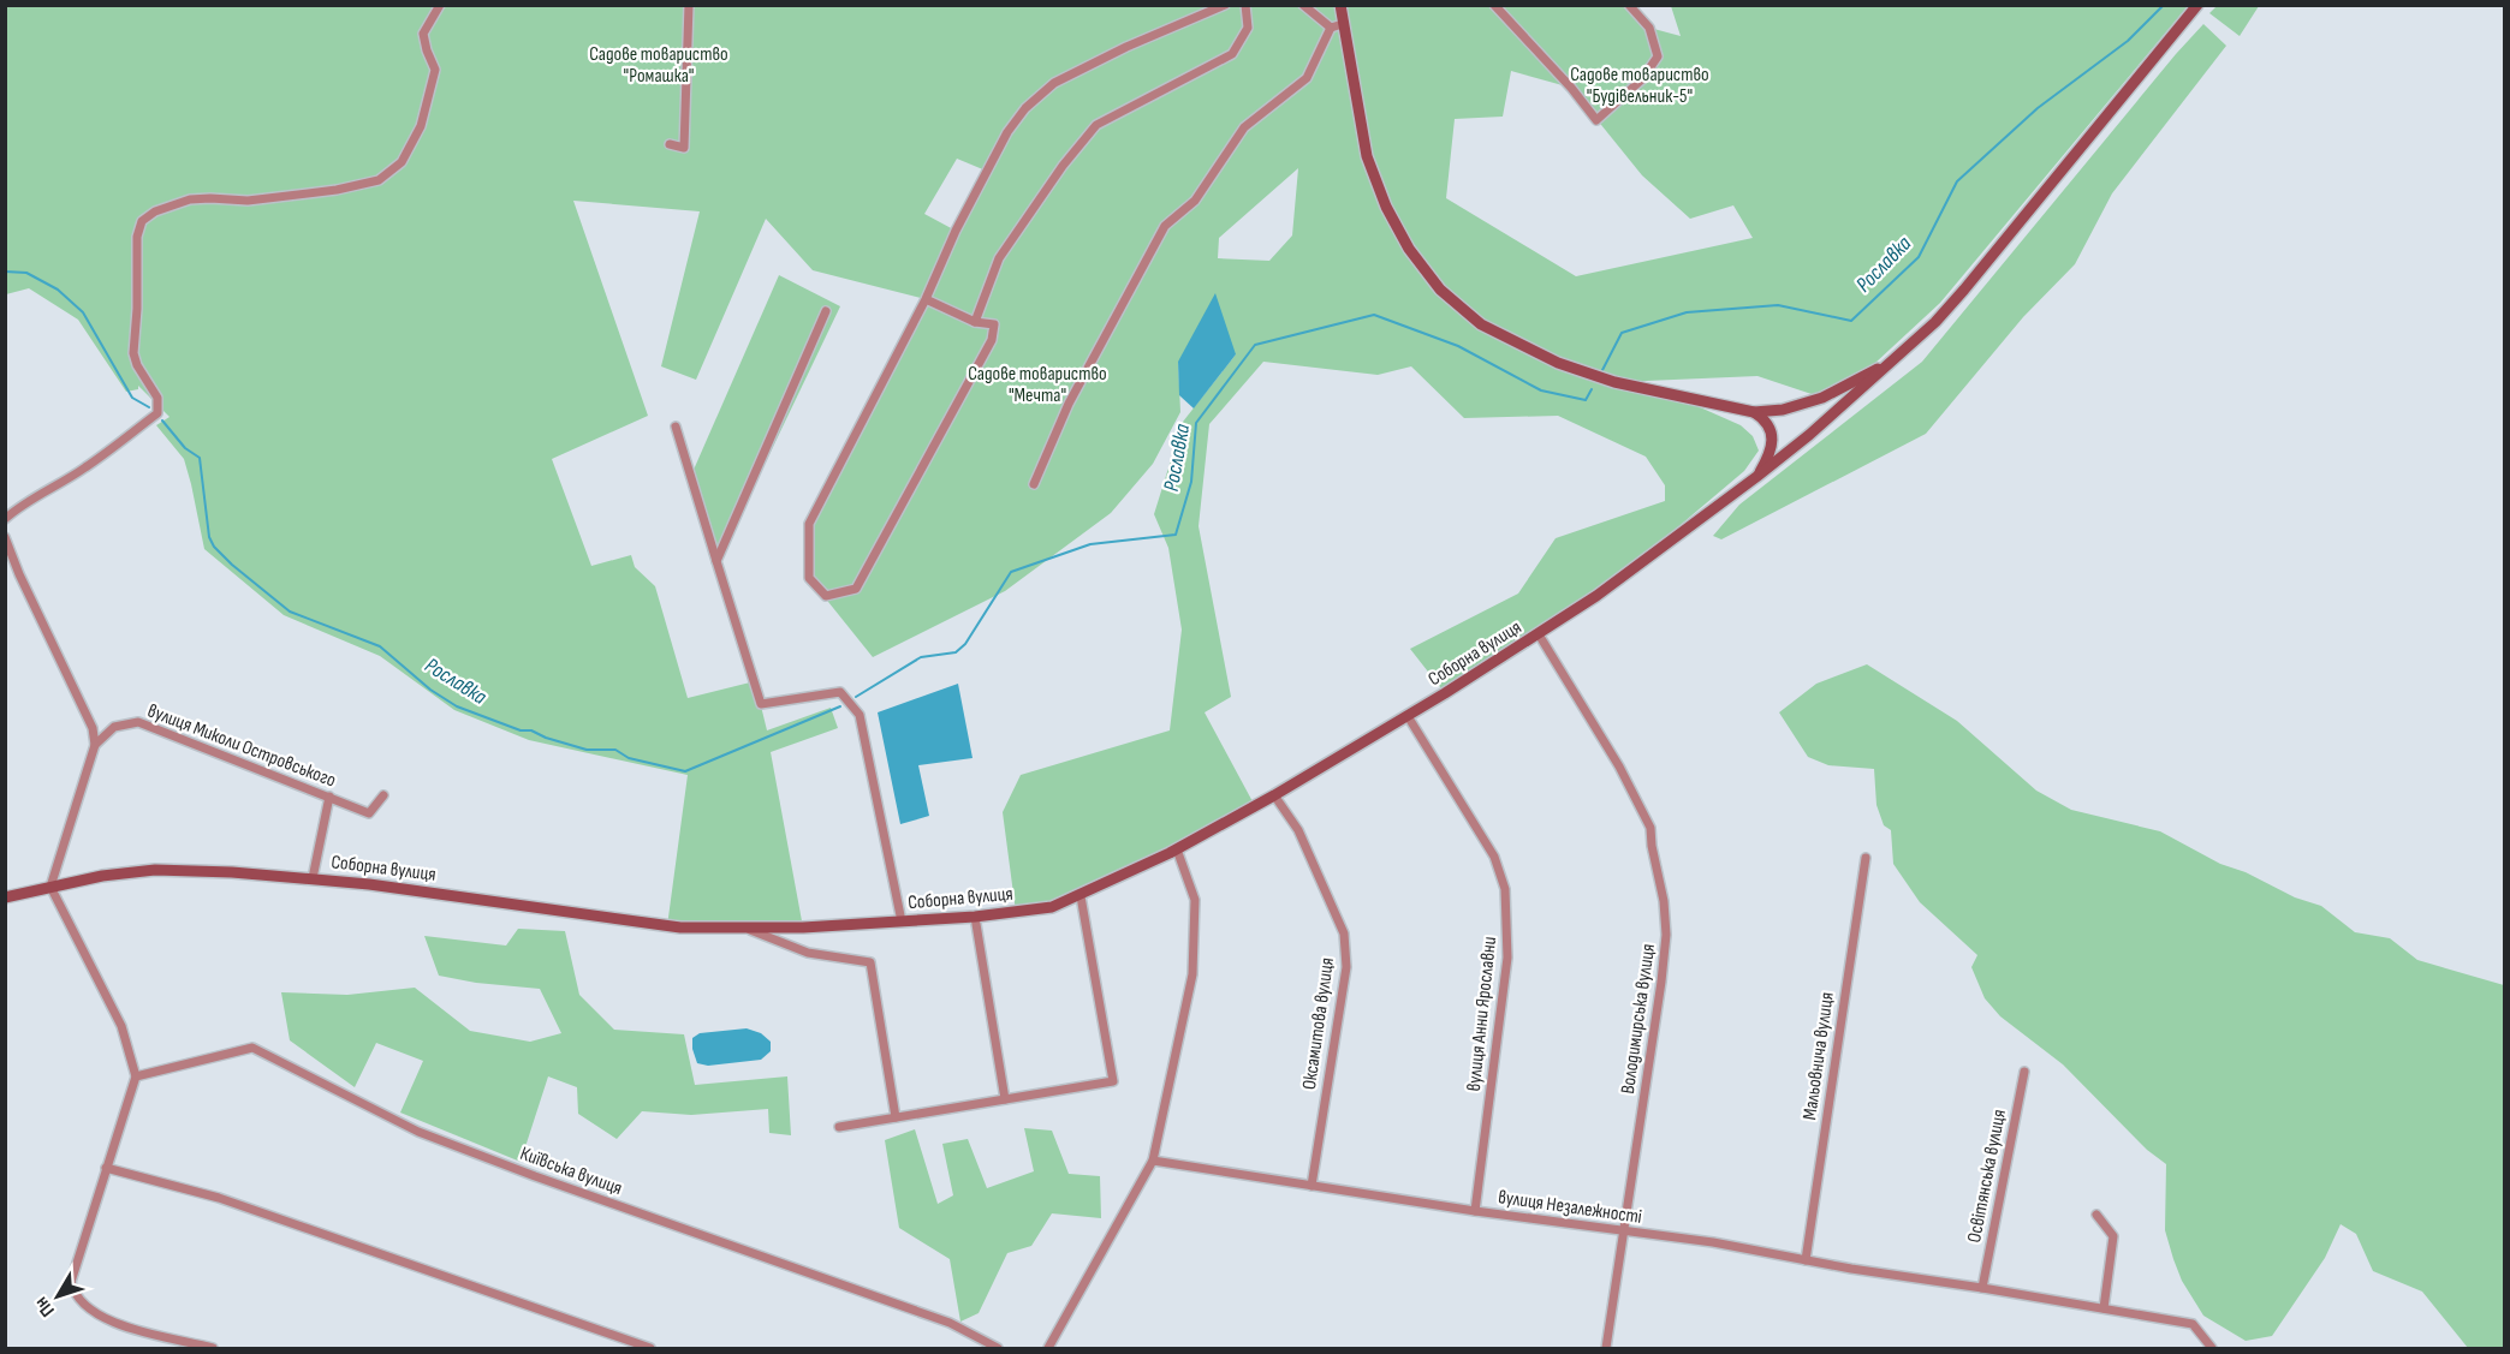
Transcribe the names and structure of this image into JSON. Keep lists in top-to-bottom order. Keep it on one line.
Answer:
{"streets":{"street":["Соборна вулиця","вулиця Миколи Островського","вулиця Анни Ярославни","Володимирська вулиця","Оксамитова вулиця","Мальовнича вулиця","Київська вулиця","Освітянська вулиця","вулиця Незалежності"]},"crossings":[["Соборна вулиця","вулиця Анни Ярославни"],["Соборна вулиця","Володимирська вулиця"],["Соборна вулиця","Оксамитова вулиця"],["вулиця Анни Ярославни","вулиця Незалежності"],["Володимирська вулиця","вулиця Незалежності"],["Оксамитова вулиця","вулиця Незалежності"],["Мальовнича вулиця","вулиця Незалежності"],["Освітянська вулиця","вулиця Незалежності"]],"water":["Рославка"],"parks":["Садове товариство \"Ромашка\"","Садове товариство \"Будівельник-5\"","Садове товариство \"Мечта\""],"north":"bottom left"}
